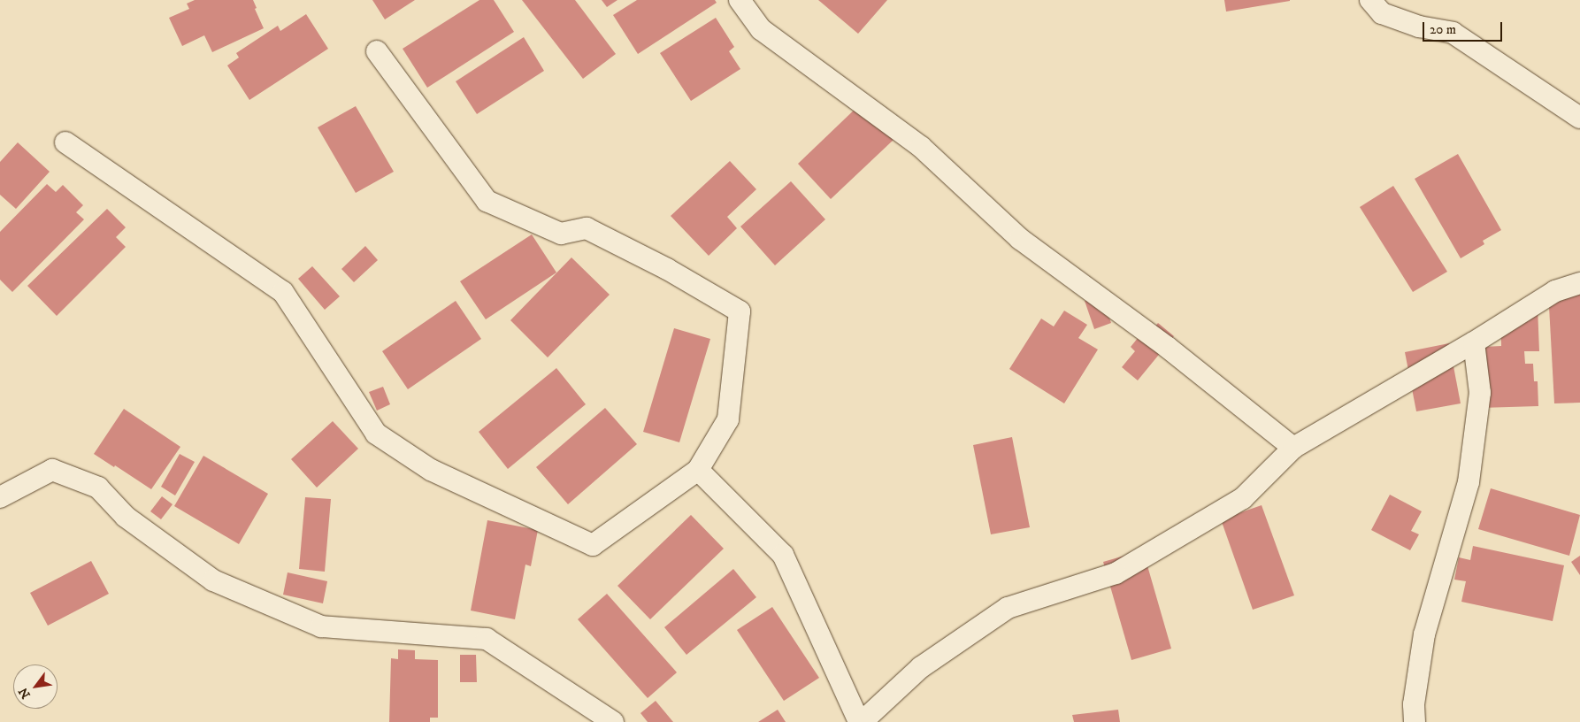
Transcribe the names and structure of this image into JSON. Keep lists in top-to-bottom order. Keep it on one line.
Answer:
{"scale_bar":"20 m","north":"bottom left"}
